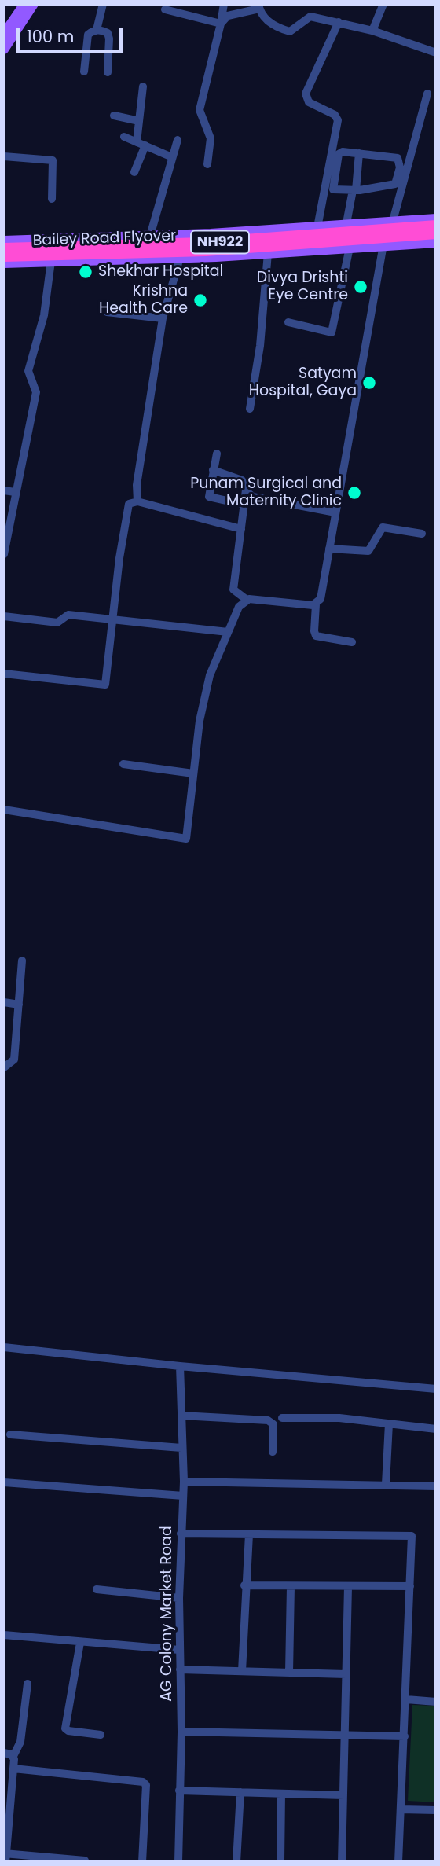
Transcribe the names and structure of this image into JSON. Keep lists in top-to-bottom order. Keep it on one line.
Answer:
{"streets":{"highway":["Bailey Road Flyover","NH922"],"street":["AG Colony Market Road"]},"places":["Shekhar Hospital","Divya Drishti Eye Centre","Krishna Health Care","Satyam Hospital, Gaya","Punam Surgical and Maternity Clinic"],"scale_bar":"100 m"}
